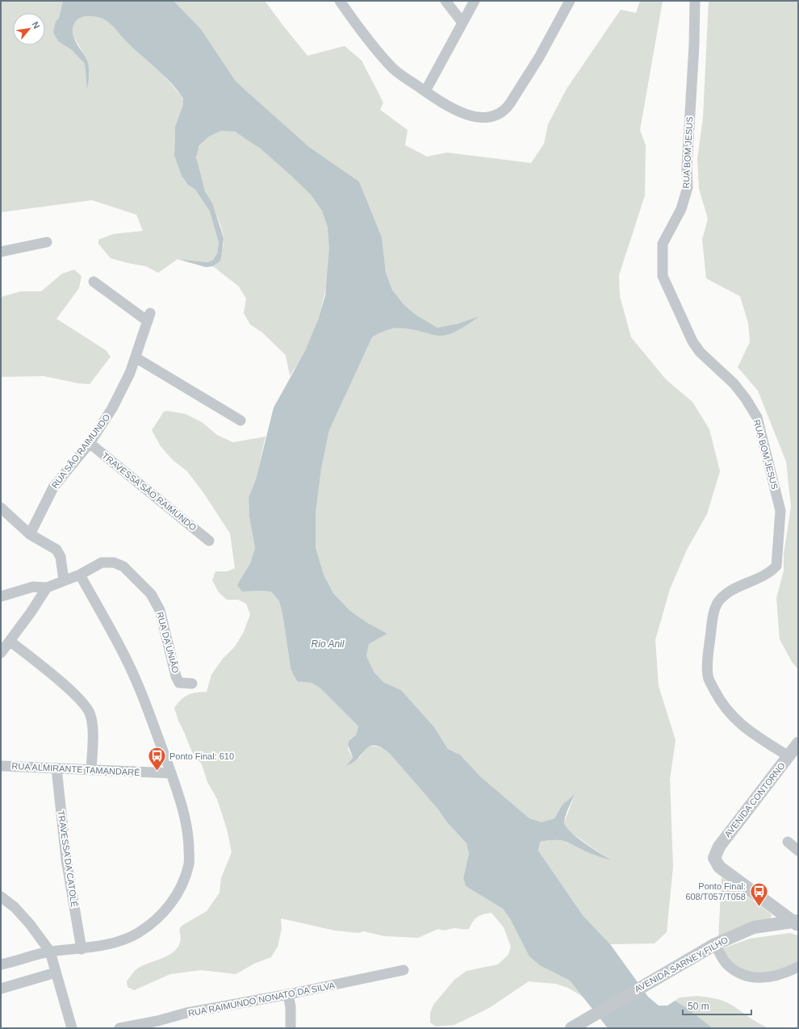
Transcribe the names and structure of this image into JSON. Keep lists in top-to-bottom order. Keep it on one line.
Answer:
{"streets":{"street":["RUA BOM JESUS","RUA SÃO RAIMUNDO","TRAVESSA SÃO RAIMUNDO","RUA DA UNIÃO","RUA ALMIRANTE TAMANDARÉ","AVENIDA CONTORNO","TRAVESSA DA CATOLÉ","AVENIDA SARNEY FILHO","RUA RAIMUNDO NONATO DA SILVA"]},"crossings":[["RUA BOM JESUS","AVENIDA CONTORNO"],["RUA SÃO RAIMUNDO","TRAVESSA SÃO RAIMUNDO"],["RUA ALMIRANTE TAMANDARÉ","TRAVESSA DA CATOLÉ"],["AVENIDA CONTORNO","AVENIDA SARNEY FILHO"]],"water":["Rio Anil"],"places":{"bus stop":["Ponto Final: 610","Ponto Final: 608/T057/T058"]},"scale_bar":"50 m","north":"top right"}
